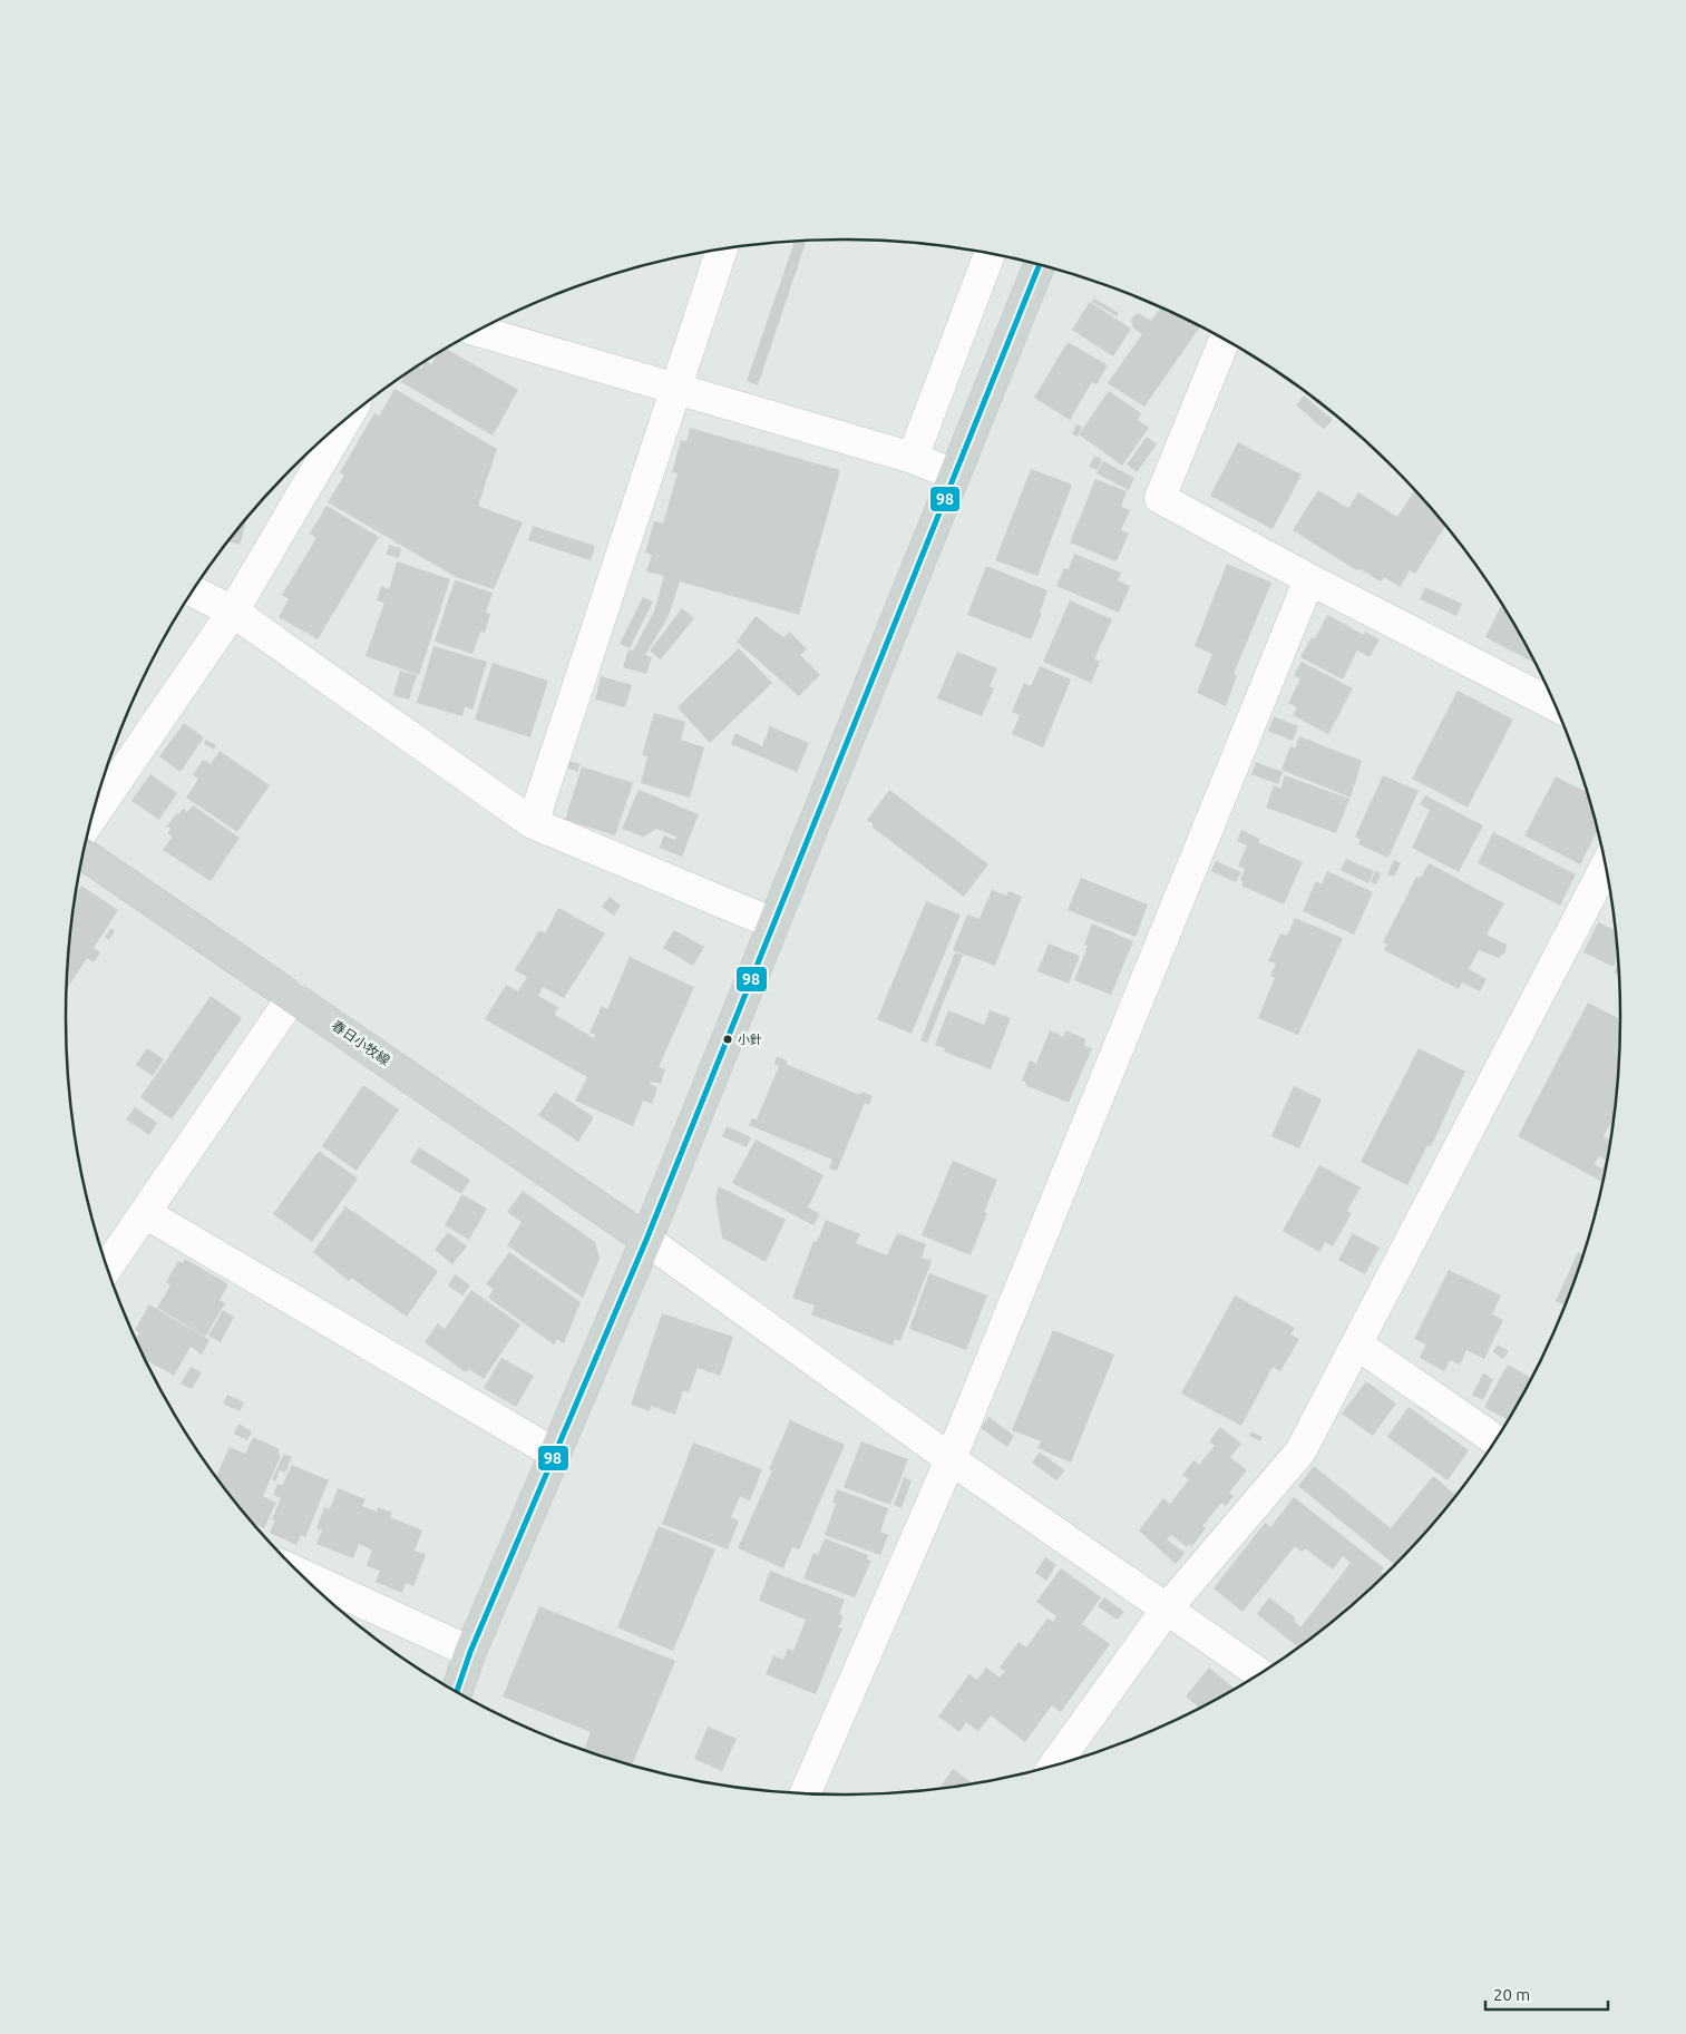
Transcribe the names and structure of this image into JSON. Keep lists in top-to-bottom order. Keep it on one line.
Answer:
{"streets":{"main road":["春日小牧線"]},"places":["小針"],"lines":["transit line 98"],"scale_bar":"20 m"}
